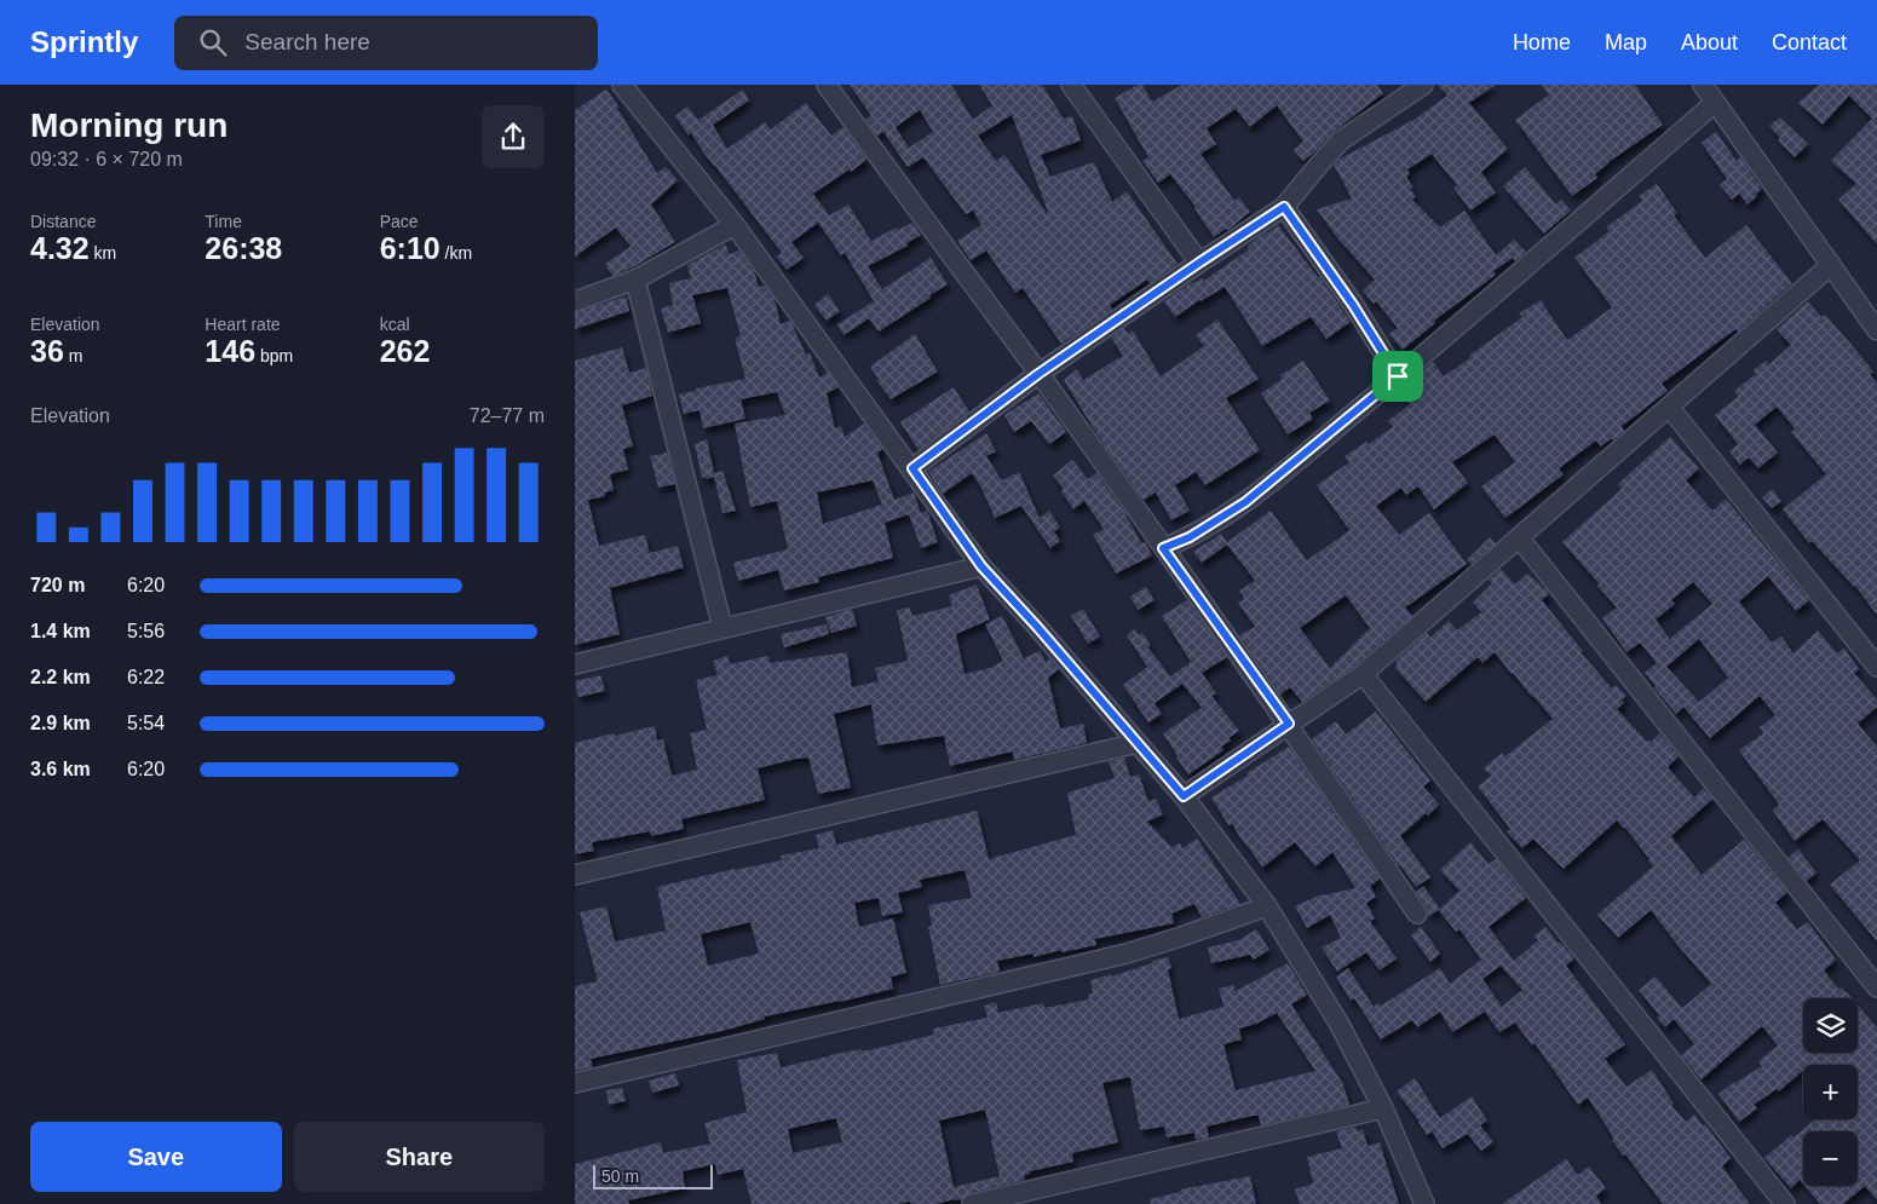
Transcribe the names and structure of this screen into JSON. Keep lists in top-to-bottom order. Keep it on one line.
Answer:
{"scale_bar":"50 m","page":{"header":"Sprintly","search":"Search here","nav":["Home","Map","About","Contact"],"heading":["Morning run","09:32 · 6 × 720 m"],"stats":[["Distance","4.32 km"],["Time","26:38"],["Pace","6:10 /km"],["Elevation","36 m"],["Heart rate","146 bpm"],["kcal","262"]],"chart":["Elevation","72–77 m"],"list":[{"name":"720 m","note":"6:20"},{"name":"1.4 km","note":"5:56"},{"name":"2.2 km","note":"6:22"},{"name":"2.9 km","note":"5:54"},{"name":"3.6 km","note":"6:20"}],"map_buttons":["+","−"],"buttons":["Save","Share"],"scale":"50 m"}}
